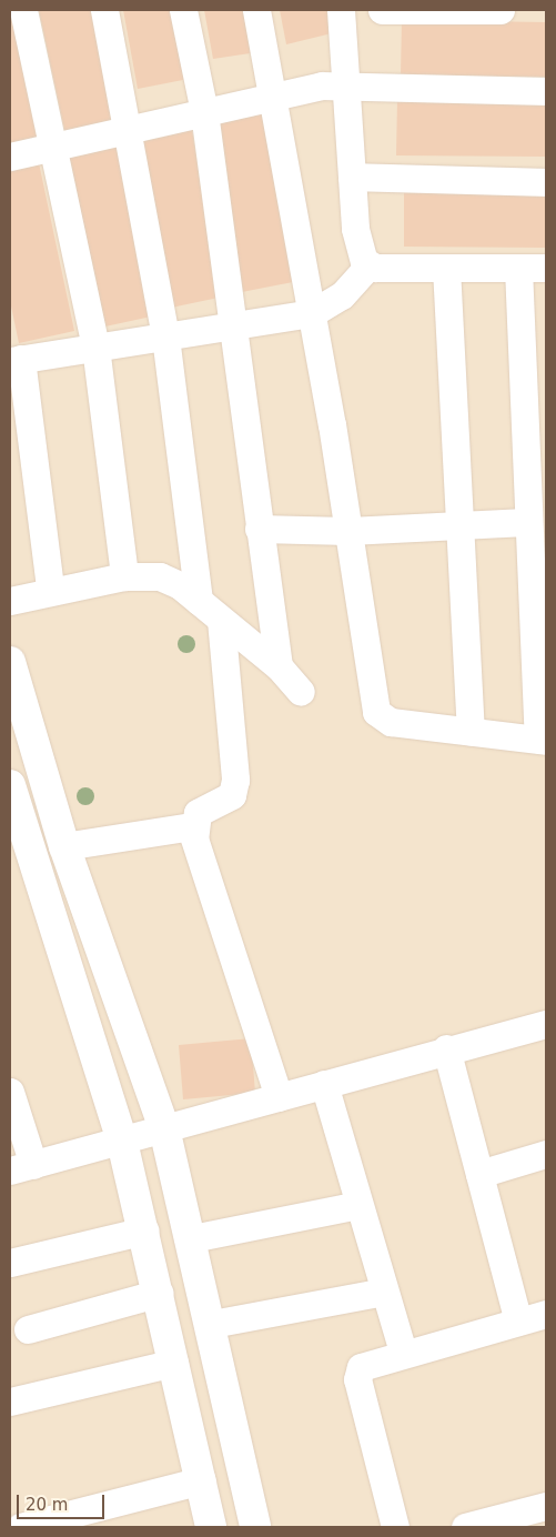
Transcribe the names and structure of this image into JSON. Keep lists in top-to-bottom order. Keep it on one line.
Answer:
{"scale_bar":"20 m"}
